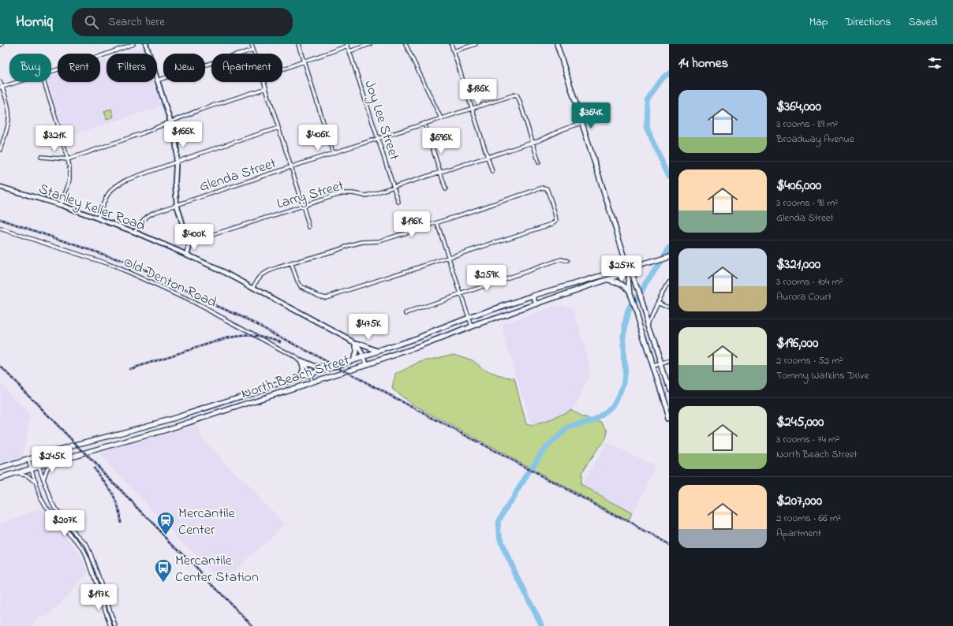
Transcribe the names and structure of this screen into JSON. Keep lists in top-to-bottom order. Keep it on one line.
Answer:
{"streets":{"main road":["North Beach Street"],"street":["Joy Lee Street","Glenda Street","Larry Street","Stanley Keller Road","Old Denton Road"]},"crossings":[["Joy Lee Street","Glenda Street"],["Joy Lee Street","Larry Street"],["Glenda Street","Larry Street"],["Glenda Street","Stanley Keller Road"],["Old Denton Road","North Beach Street"]],"places":{"station":["Mercantile Center"],"bus stop":["Mercantile Center Station"]},"page":{"header":"Homiq","search":"Search here","nav":["Map","Directions","Saved"],"heading":"14 homes","chip":["Buy","Rent","Filters","New","Apartment"],"price":["$186K","$364K","$166K","$406K","$321K","$696K","$196K","$400K","$257K","$259K","$475K","$245K","$207K","$197K"],"list":[{"name":"$364,000","note":"3 rooms · 89 m² · Broadway Avenue"},{"name":"$406,000","note":"3 rooms · 98 m² · Glenda Street"},{"name":"$321,000","note":"3 rooms · 104 m² · Aurora Court"},{"name":"$196,000","note":"2 rooms · 52 m² · Tommy Watkins Drive"},{"name":"$245,000","note":"3 rooms · 74 m² · North Beach Street"},{"name":"$207,000","note":"2 rooms · 66 m² · Apartment"}]}}
